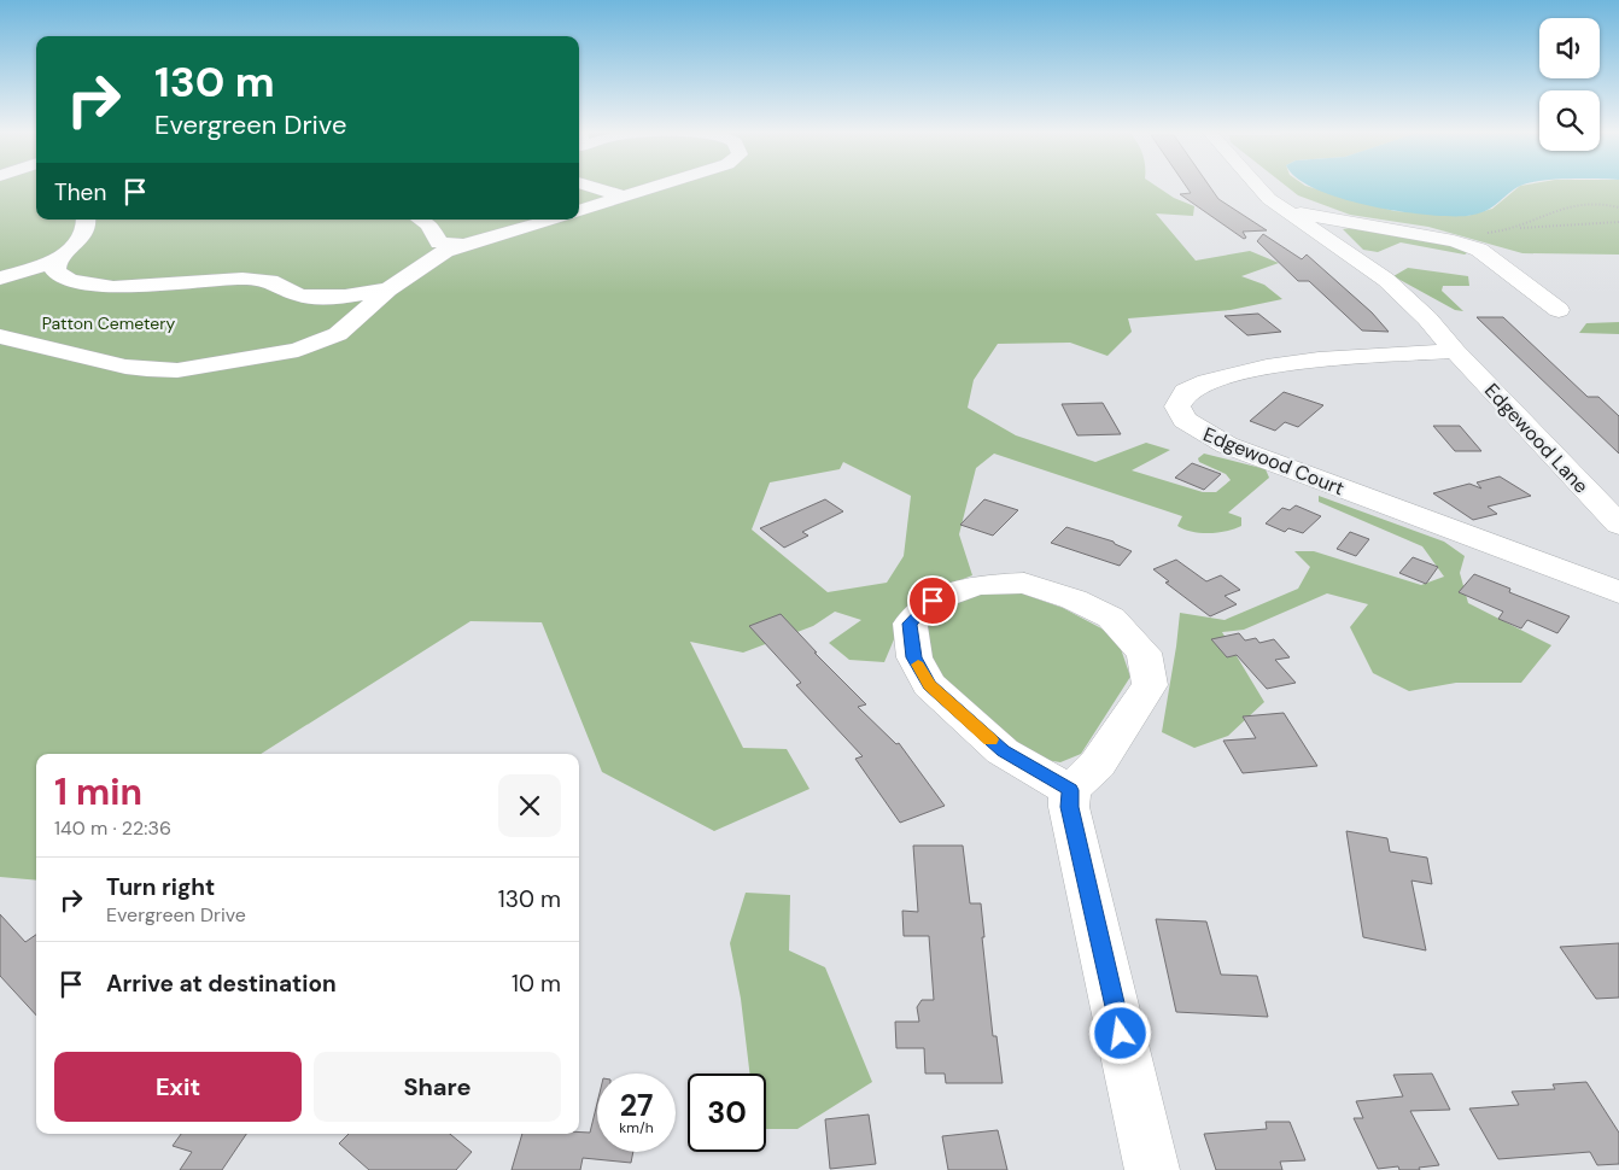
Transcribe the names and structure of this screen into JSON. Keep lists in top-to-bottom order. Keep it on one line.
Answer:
{"streets":{"street":["Edgewood Lane","Edgewood Court"]},"crossings":[["Edgewood Lane","Edgewood Court"]],"parks":["Patton Cemetery"],"page":{"turn":["130 m","Evergreen Drive"],"then":"Then","heading":["1 min","140 m · 22:36"],"list":[{"name":"Turn right","note":"Evergreen Drive","value":"130 m"},{"name":"Arrive at destination","value":"10 m"}],"buttons":["Exit","Share"],"speed":"27 km/h","limit":"30"}}
